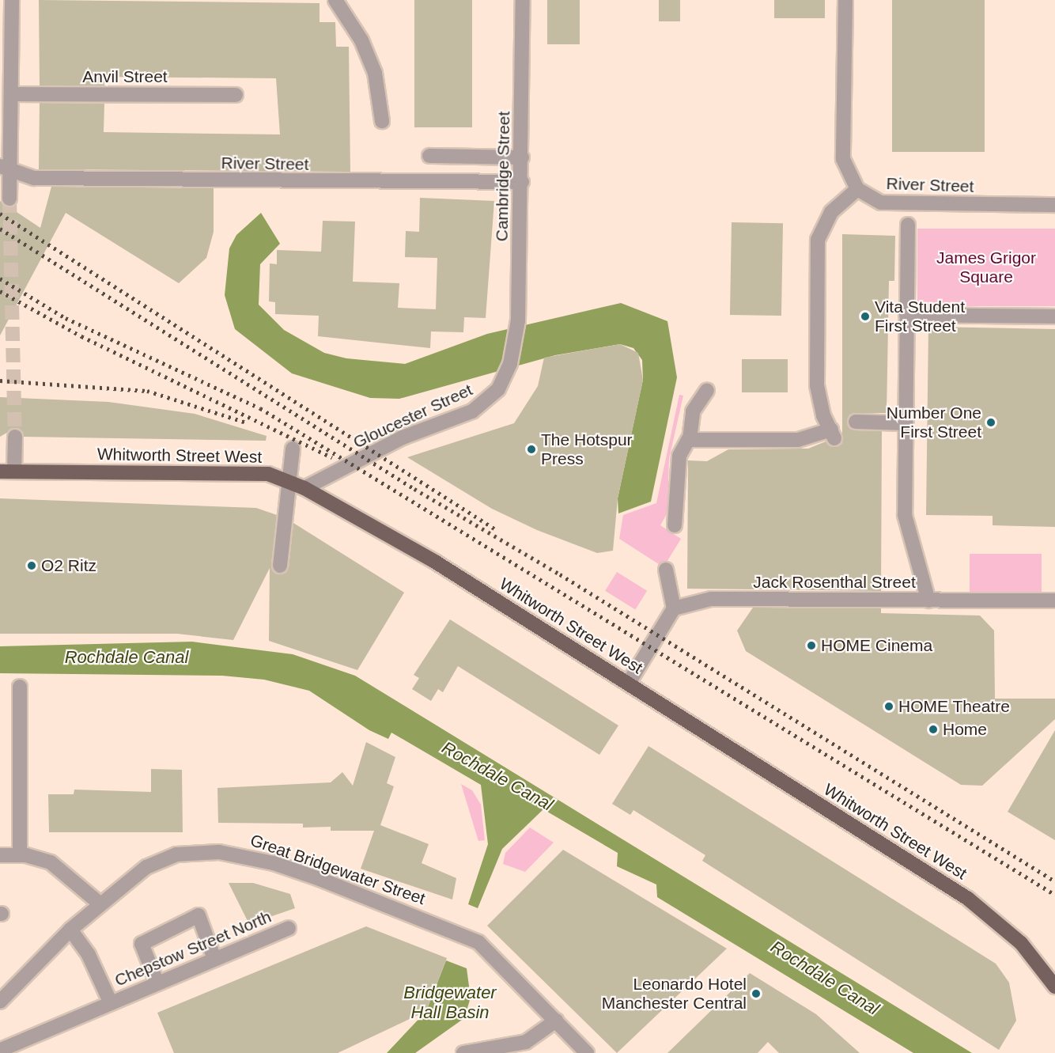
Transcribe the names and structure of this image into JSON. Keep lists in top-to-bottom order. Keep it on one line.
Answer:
{"streets":{"main road":["Whitworth Street West"],"street":["Anvil Street","River Street","Cambridge Street","Gloucester Street","Jack Rosenthal Street","Great Bridgewater Street","Chepstow Street North"]},"crossings":[["River Street","Cambridge Street"],["Cambridge Street","Gloucester Street"],["Gloucester Street","Whitworth Street West"],["Great Bridgewater Street","Chepstow Street North"]],"water":["Rochdale Canal","Bridgewater Hall Basin"],"parks":["James Grigor Square"],"places":["Vita Student First Street","Number One First Street","The Hotspur Press","O2 Ritz","HOME Cinema","HOME Theatre","Home","Leonardo Hotel Manchester Central"]}
